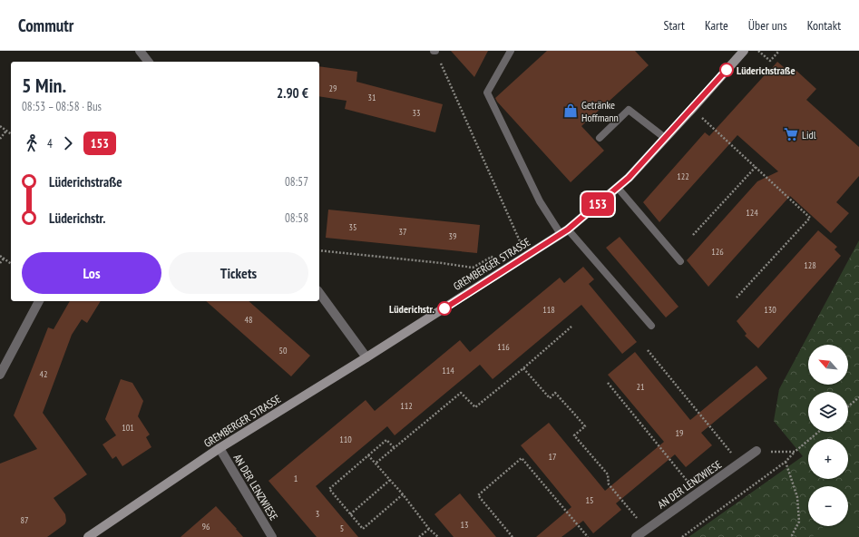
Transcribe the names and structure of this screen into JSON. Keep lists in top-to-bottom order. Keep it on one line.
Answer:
{"streets":{"street":["GREMBERGER STRASSE","AN DER LENZWIESE"]},"crossings":[["GREMBERGER STRASSE","AN DER LENZWIESE"]],"places":{"other":["Lüderichstraße","Lüderichstr."],"shop":["Getränke Hoffmann"],"supermarket":["Lidl"]},"lines":["bus line 153"],"house_numbers":["29","31","33","122","124","35","37","39","126","128","118","130","48","116","50","114","42","21","112","101","19","110","17","1","15","3","87","13","96","5"],"north":"top left","page":{"header":"Commutr","nav":["Start","Karte","Über uns","Kontakt"],"on_map":"153","heading":["5 Min.","08:53 – 08:58 · Bus","2.90 €"],"legs":["4","153"],"list":[{"name":"Lüderichstraße","value":"08:57"},{"name":"Lüderichstr.","value":"08:58"}],"buttons":["Los","Tickets"],"map_buttons":["+","−"]}}
